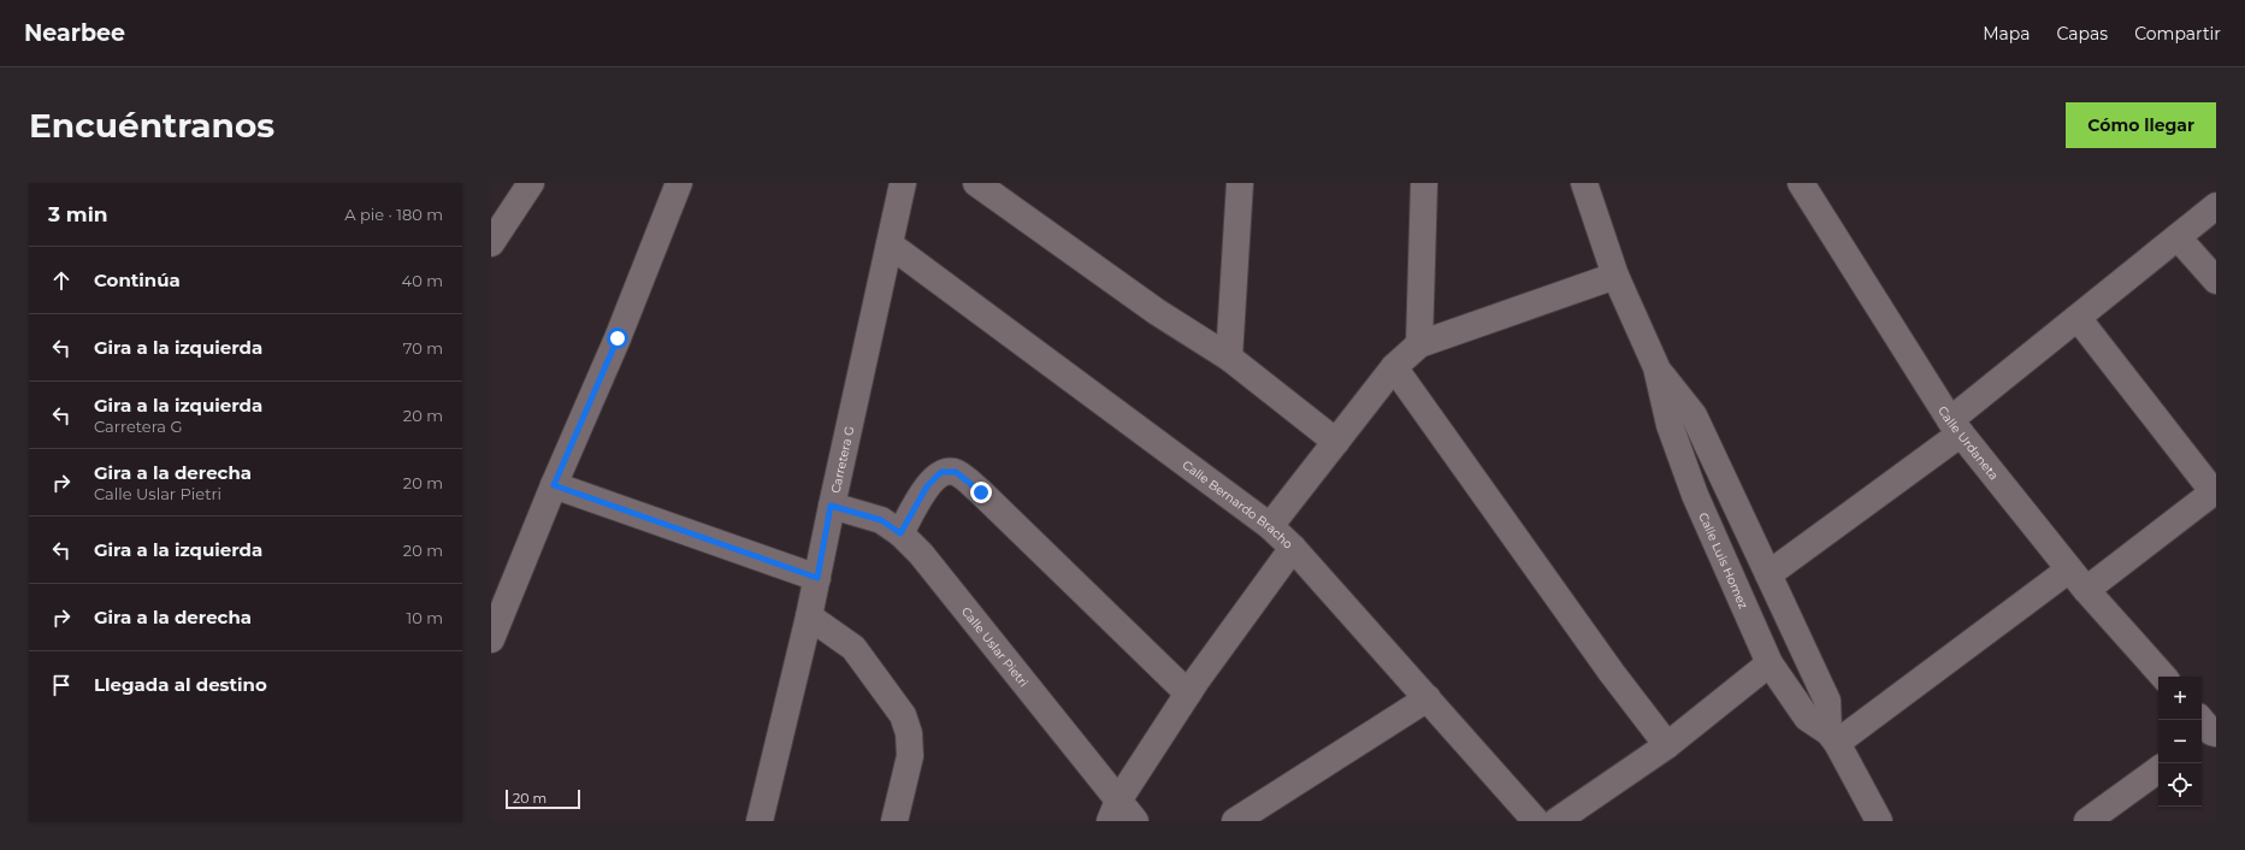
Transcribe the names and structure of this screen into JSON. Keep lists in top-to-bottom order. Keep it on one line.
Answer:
{"streets":{"street":["Calle Urdaneta","Carretera G","Calle Bernardo Bracho","Calle Luis Homez","Calle Uslar Pietri"]},"crossings":[["Carretera G","Calle Bernardo Bracho"],["Carretera G","Calle Uslar Pietri"]],"scale_bar":"20 m","page":{"header":"Nearbee","nav":["Mapa","Capas","Compartir"],"buttons":"Cómo llegar","title":"Encuéntranos","heading":["3 min","A pie · 180 m"],"list":[["Continúa","40 m"],["Gira a la izquierda","70 m"],["Gira a la izquierda","Carretera G","20 m"],["Gira a la derecha","Calle Uslar Pietri","20 m"],["Gira a la izquierda","20 m"],["Gira a la derecha","10 m"],"Llegada al destino"],"map_buttons":["+","−"],"scale":"20 m"}}
